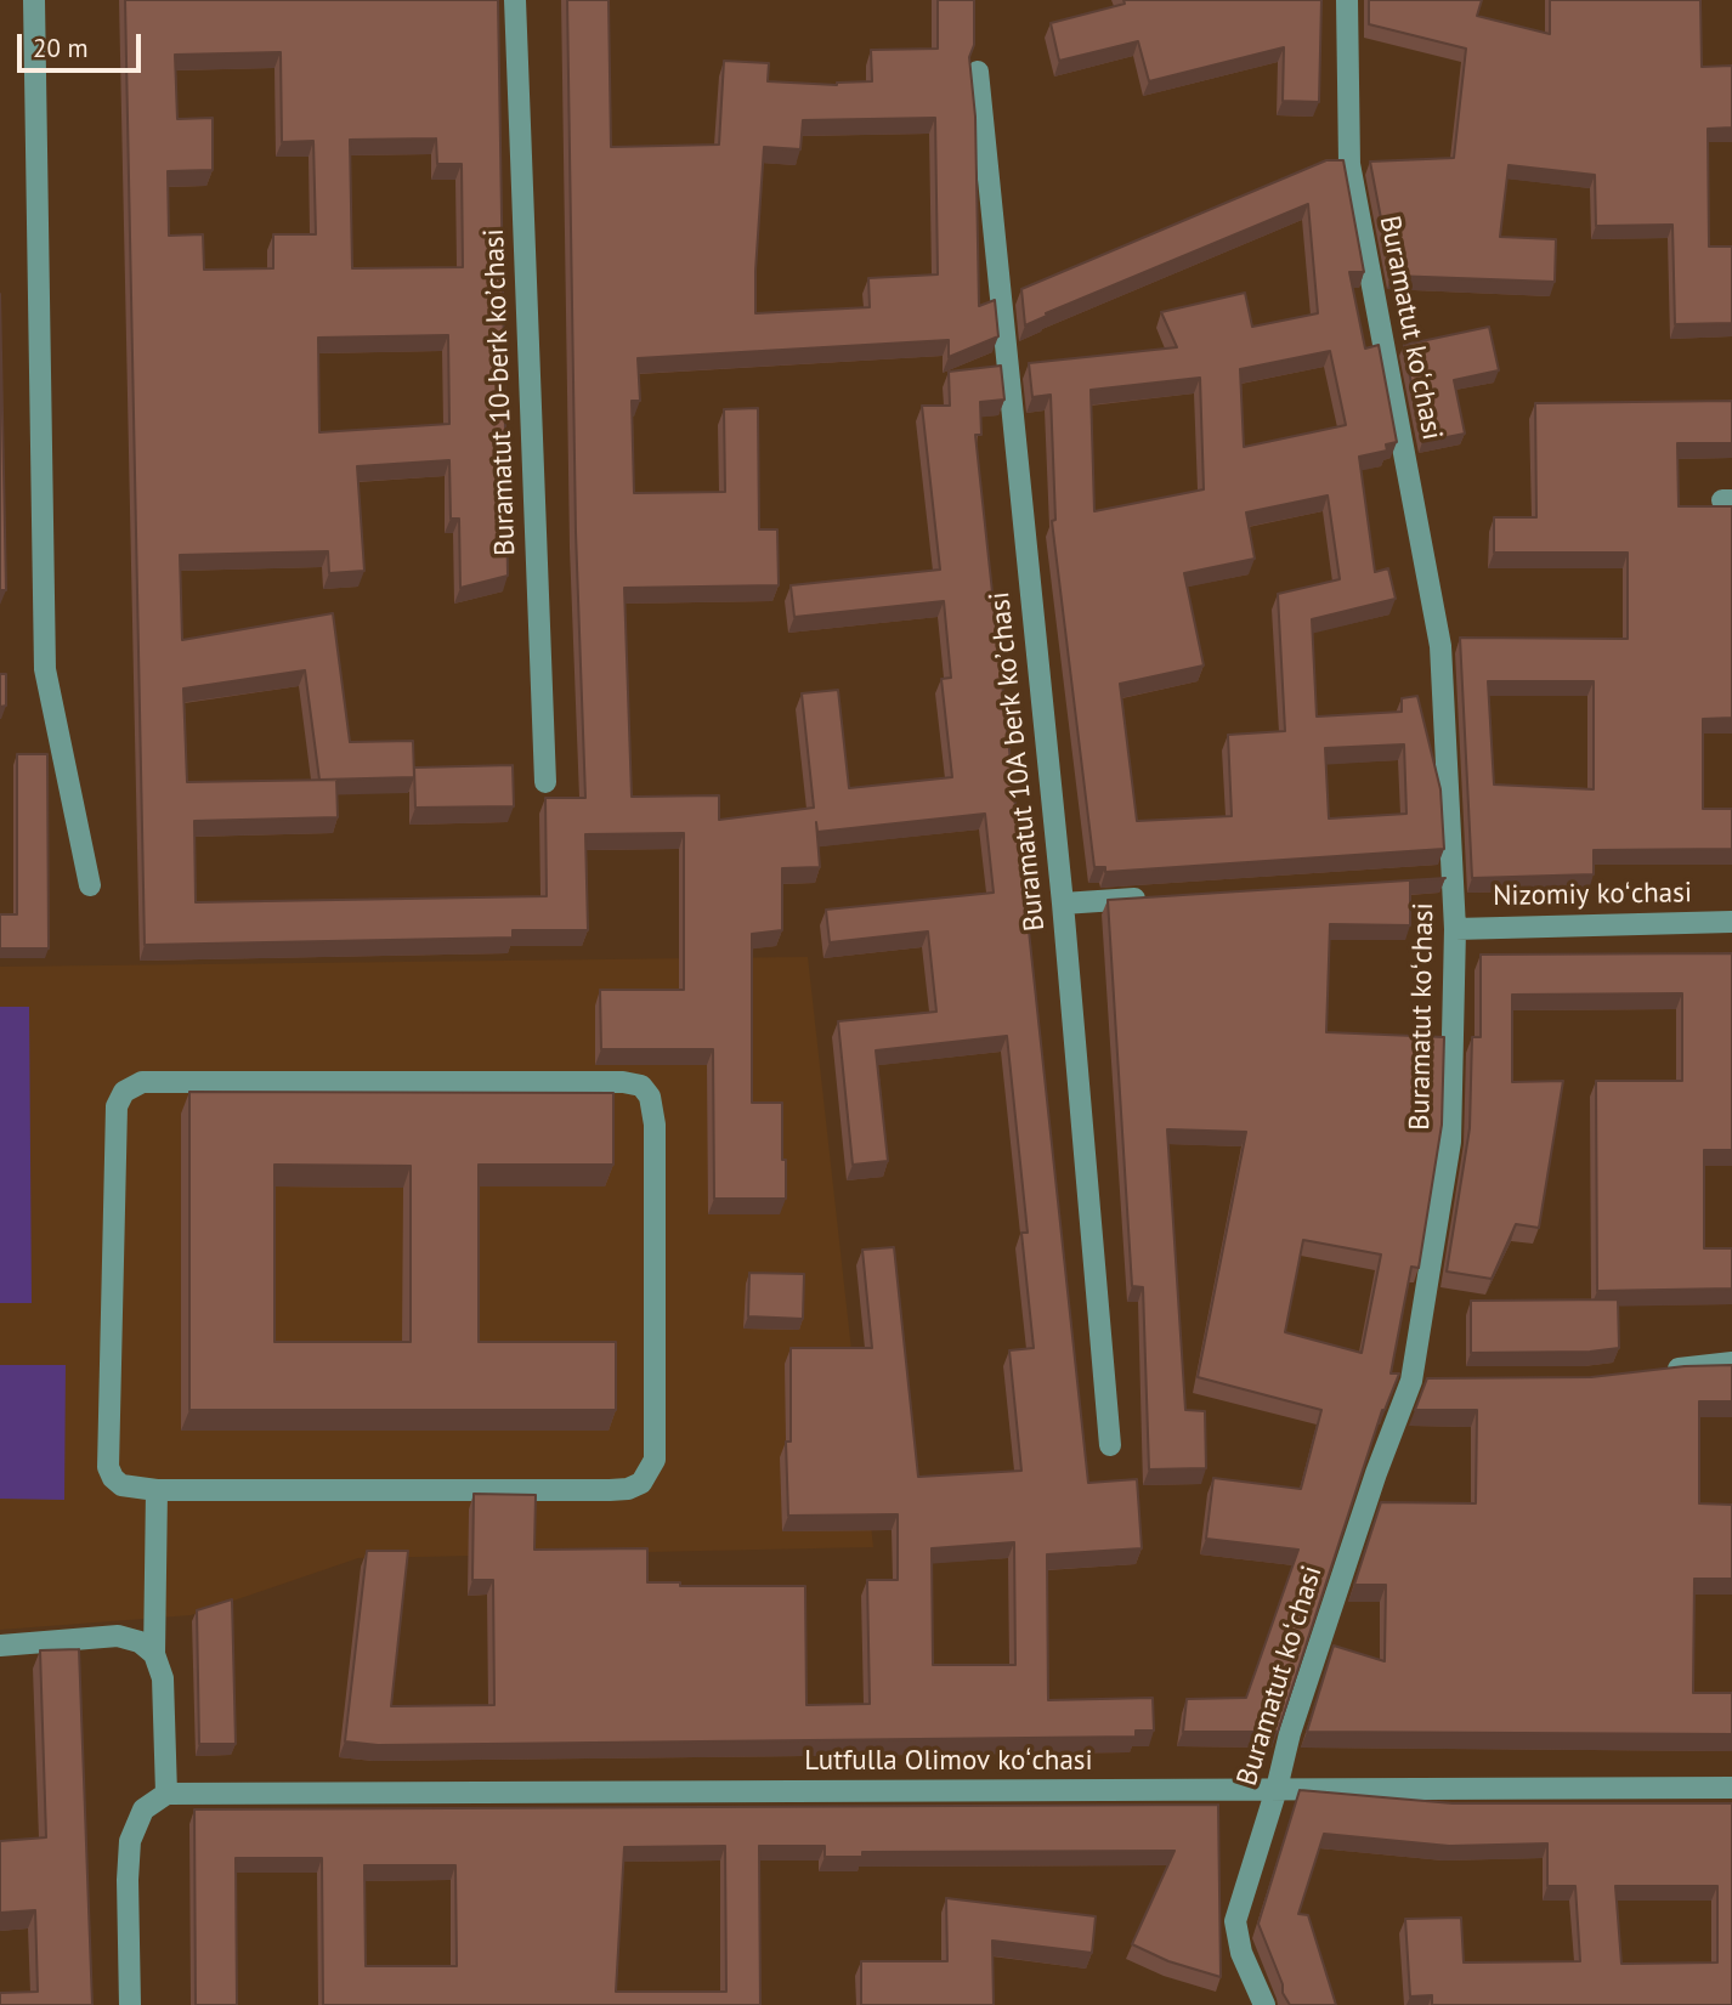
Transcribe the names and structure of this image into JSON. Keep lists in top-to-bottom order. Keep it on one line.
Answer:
{"streets":{"street":["Buramatut koʻchasi","Buramatut 10-berk koʼchasi","Buramatut 10А berk koʼchasi","Nizomiy koʻchasi","Lutfulla Olimov koʻchasi"]},"crossings":[["Buramatut koʻchasi","Nizomiy koʻchasi"],["Buramatut koʻchasi","Lutfulla Olimov koʻchasi"]],"scale_bar":"20 m"}
